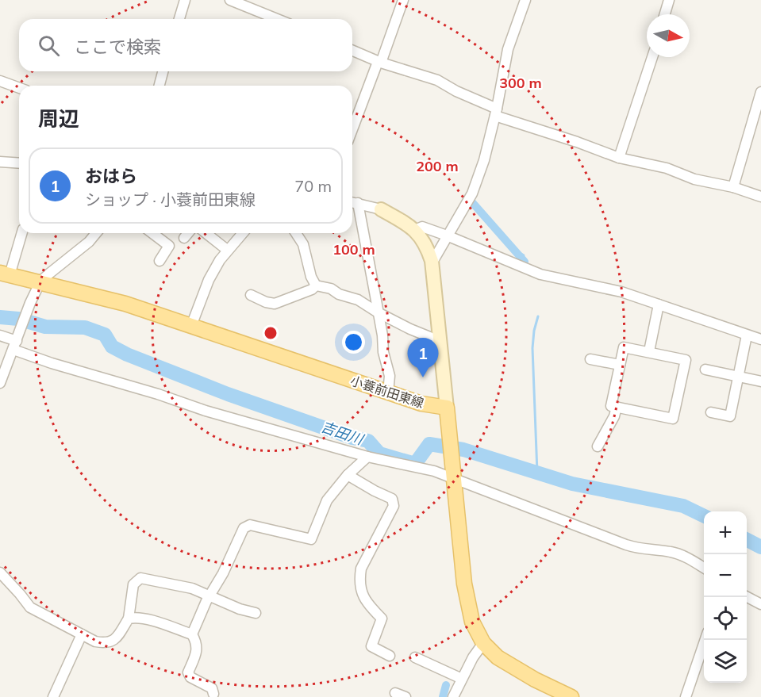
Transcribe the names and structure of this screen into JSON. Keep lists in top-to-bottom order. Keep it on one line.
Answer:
{"streets":{"main road":["小蓑前田東線"]},"water":["吉田川"],"north":"right","page":{"search":"ここで検索","heading":"周辺","list":[{"mark":"1","name":"おはら","note":"ショップ · 小蓑前田東線","value":"70 m"}],"pins":"1","map_buttons":["+","−"]},"rings":["300 m","200 m","100 m"]}
